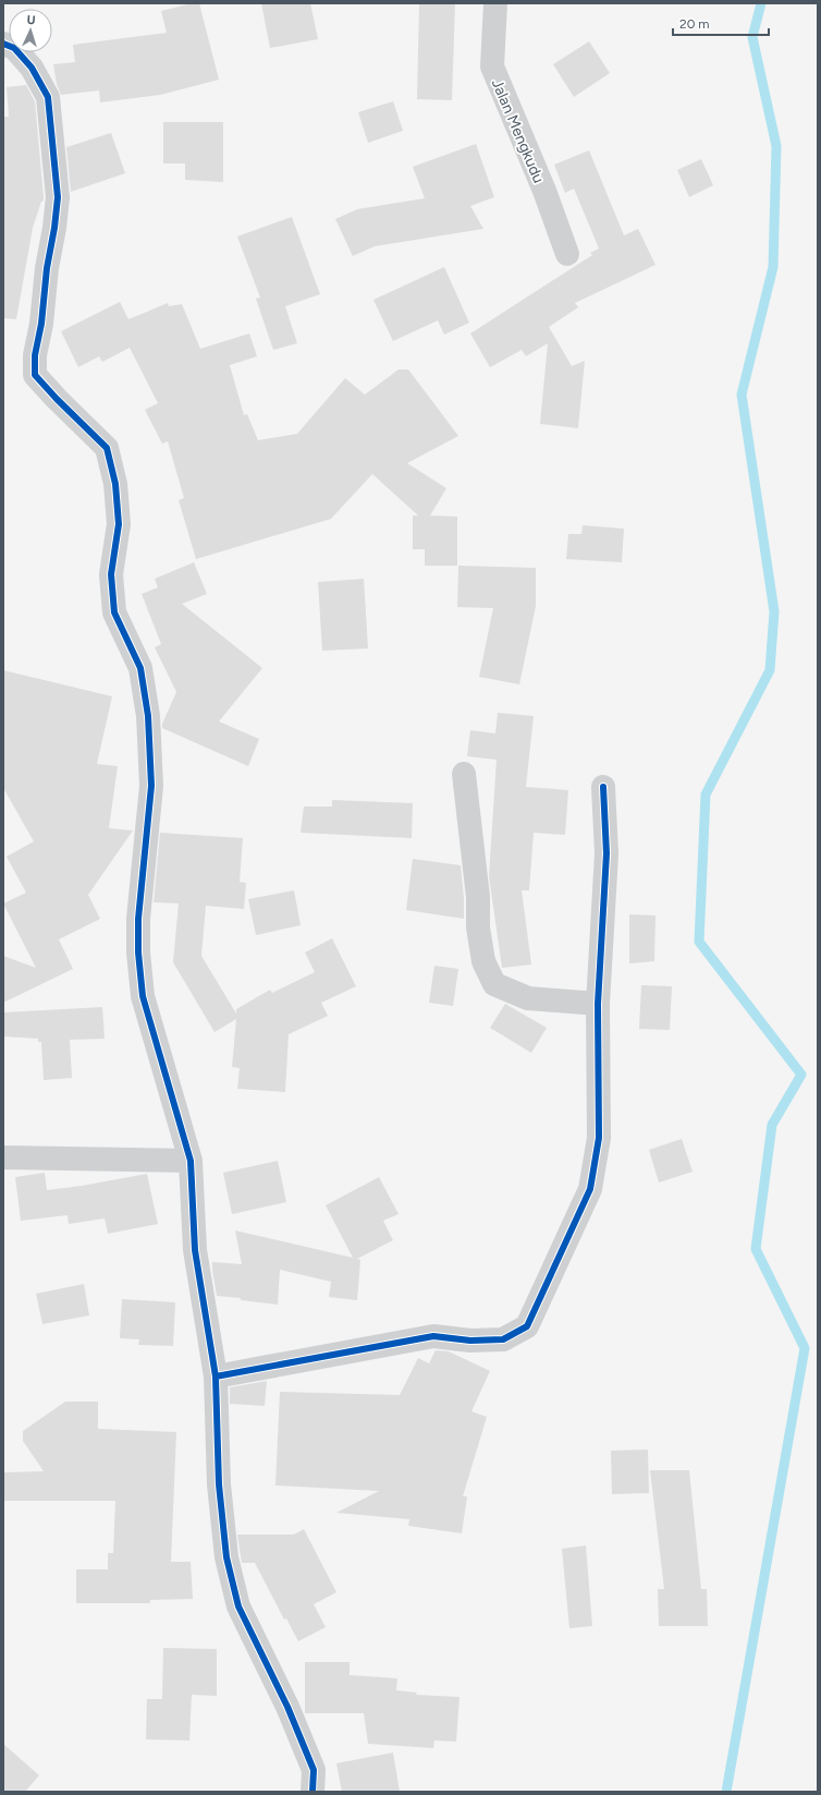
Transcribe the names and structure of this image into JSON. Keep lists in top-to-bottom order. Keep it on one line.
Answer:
{"streets":{"street":["Jalan Mengkudu"]},"scale_bar":"20 m","north":"top"}
